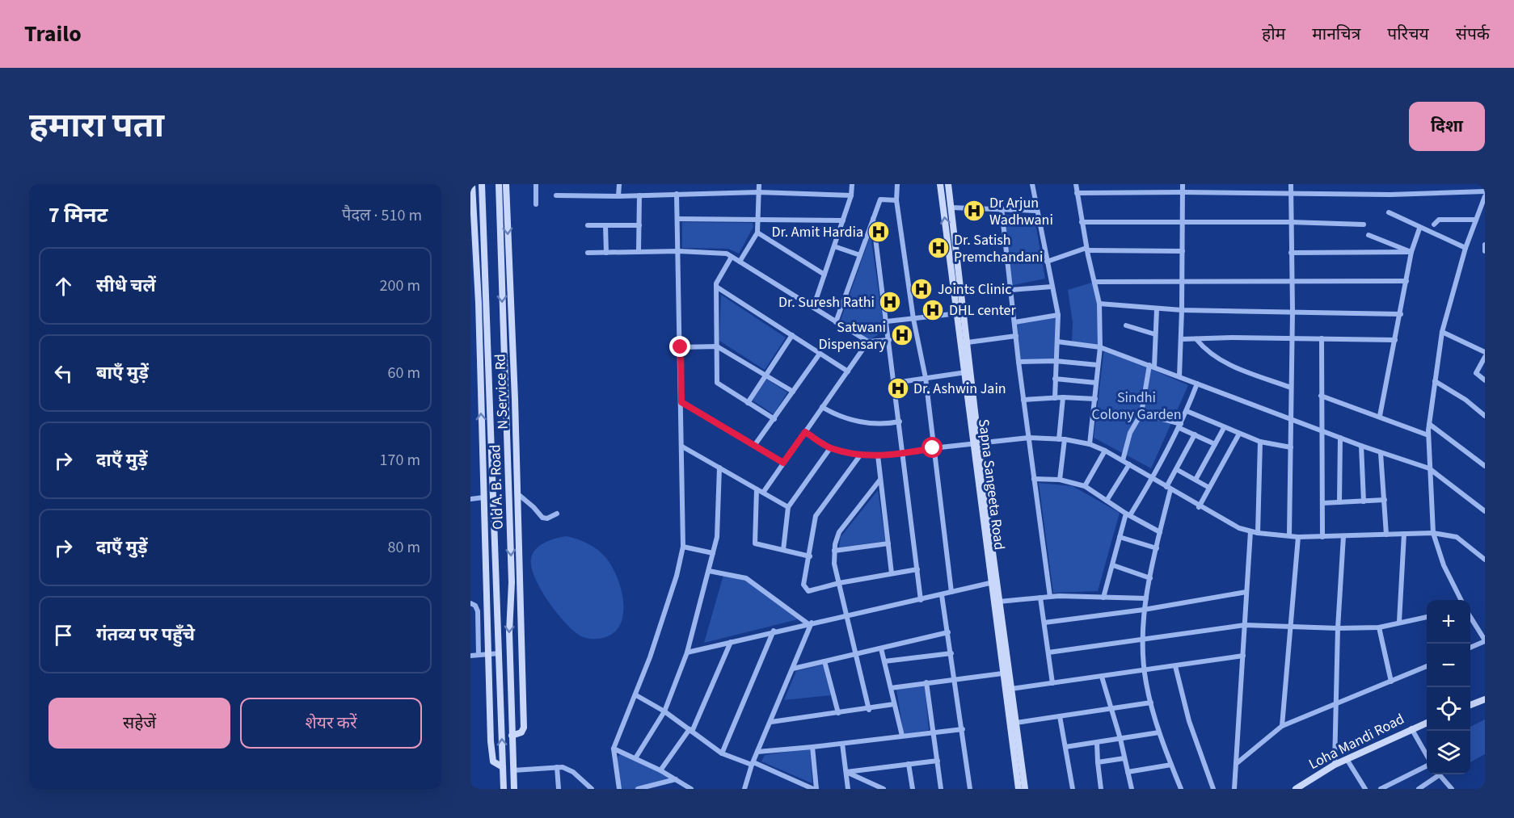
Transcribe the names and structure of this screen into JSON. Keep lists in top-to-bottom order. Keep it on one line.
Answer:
{"streets":{"main road":["N Service Rd","Sapna Sangeeta Road","Old A. B. Road","Loha Mandi Road"]},"crossings":[["N Service Rd","Old A. B. Road"]],"parks":["Sindhi Colony Garden"],"places":{"hospital":["Dr Arjun Wadhwani","Dr. Amit Hardia","Dr. Satish Premchandani","Joints Clinic","Dr. Suresh Rathi","DHL center","Satwani Dispensary","Dr. Ashwin Jain"]},"page":{"header":"Trailo","nav":["होम","मानचित्र","परिचय","संपर्क"],"title":"हमारा पता","buttons":["दिशा",["सहेजें","शेयर करें"]],"heading":["7 मिनट","पैदल · 510 m"],"list":[["सीधे चलें","200 m"],["बाएँ मुड़ें","60 m"],["दाएँ मुड़ें","170 m"],["दाएँ मुड़ें","80 m"],"गंतव्य पर पहुँचे"],"map_buttons":["+","−"]}}
